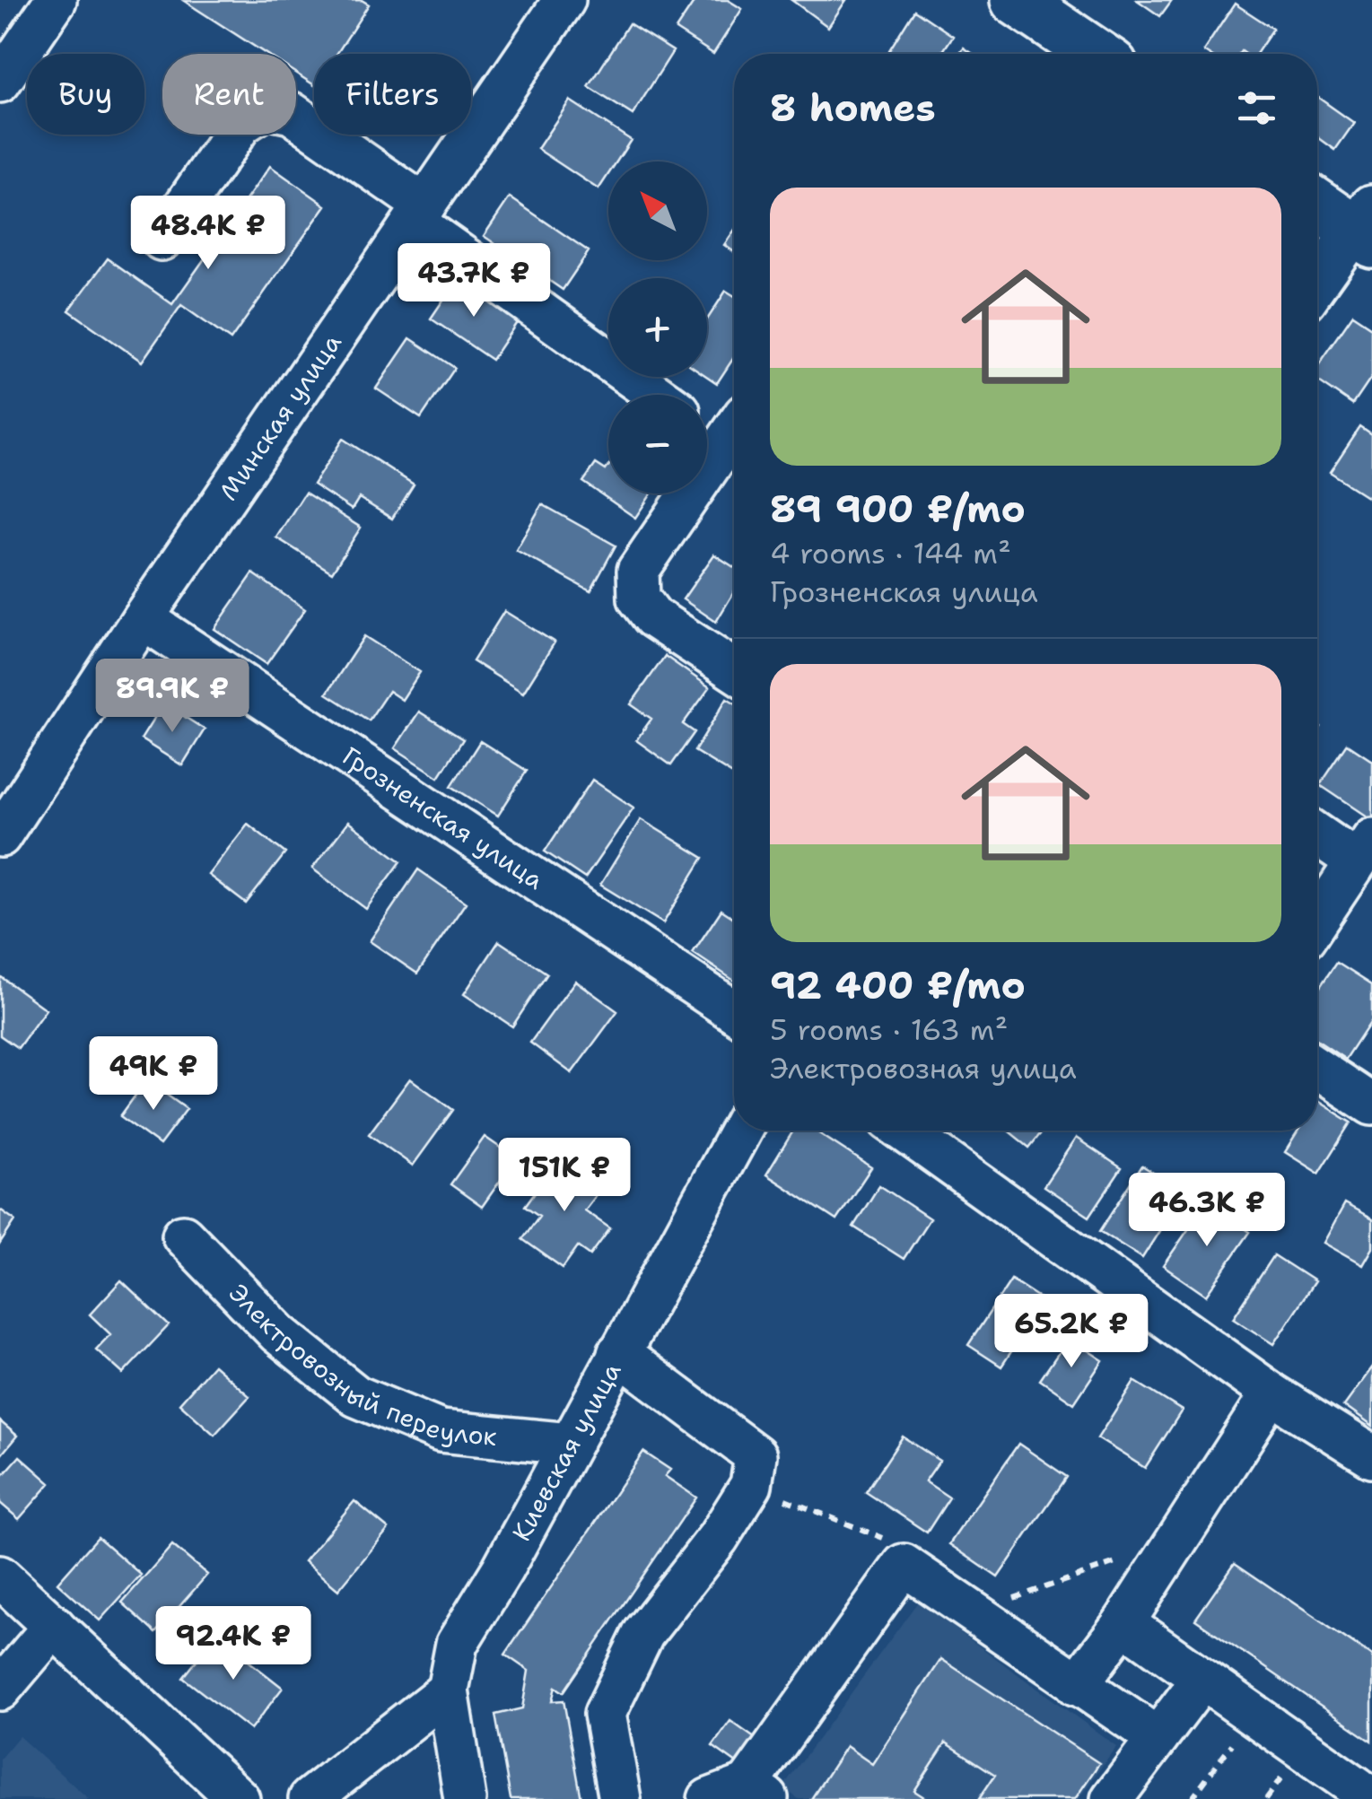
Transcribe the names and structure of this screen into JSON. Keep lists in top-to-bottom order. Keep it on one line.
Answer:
{"streets":{"street":["Минская улица","Грозненская улица","Электровозный переулок","Киевская улица"]},"crossings":[["Минская улица","Грозненская улица"],["Электровозный переулок","Киевская улица"]],"north":"top left","page":{"chip":["Buy","Rent","Filters"],"heading":"8 homes","map_buttons":["+","−"],"list":[{"name":"89 900 ₽/mo","note":"4 rooms · 144 m² · Грозненская улица"},{"name":"92 400 ₽/mo","note":"5 rooms · 163 m² · Электровозная улица"}],"price":["48.4K ₽","43.7K ₽","89.9K ₽","49K ₽","151K ₽","46.3K ₽","65.2K ₽","92.4K ₽"]}}
